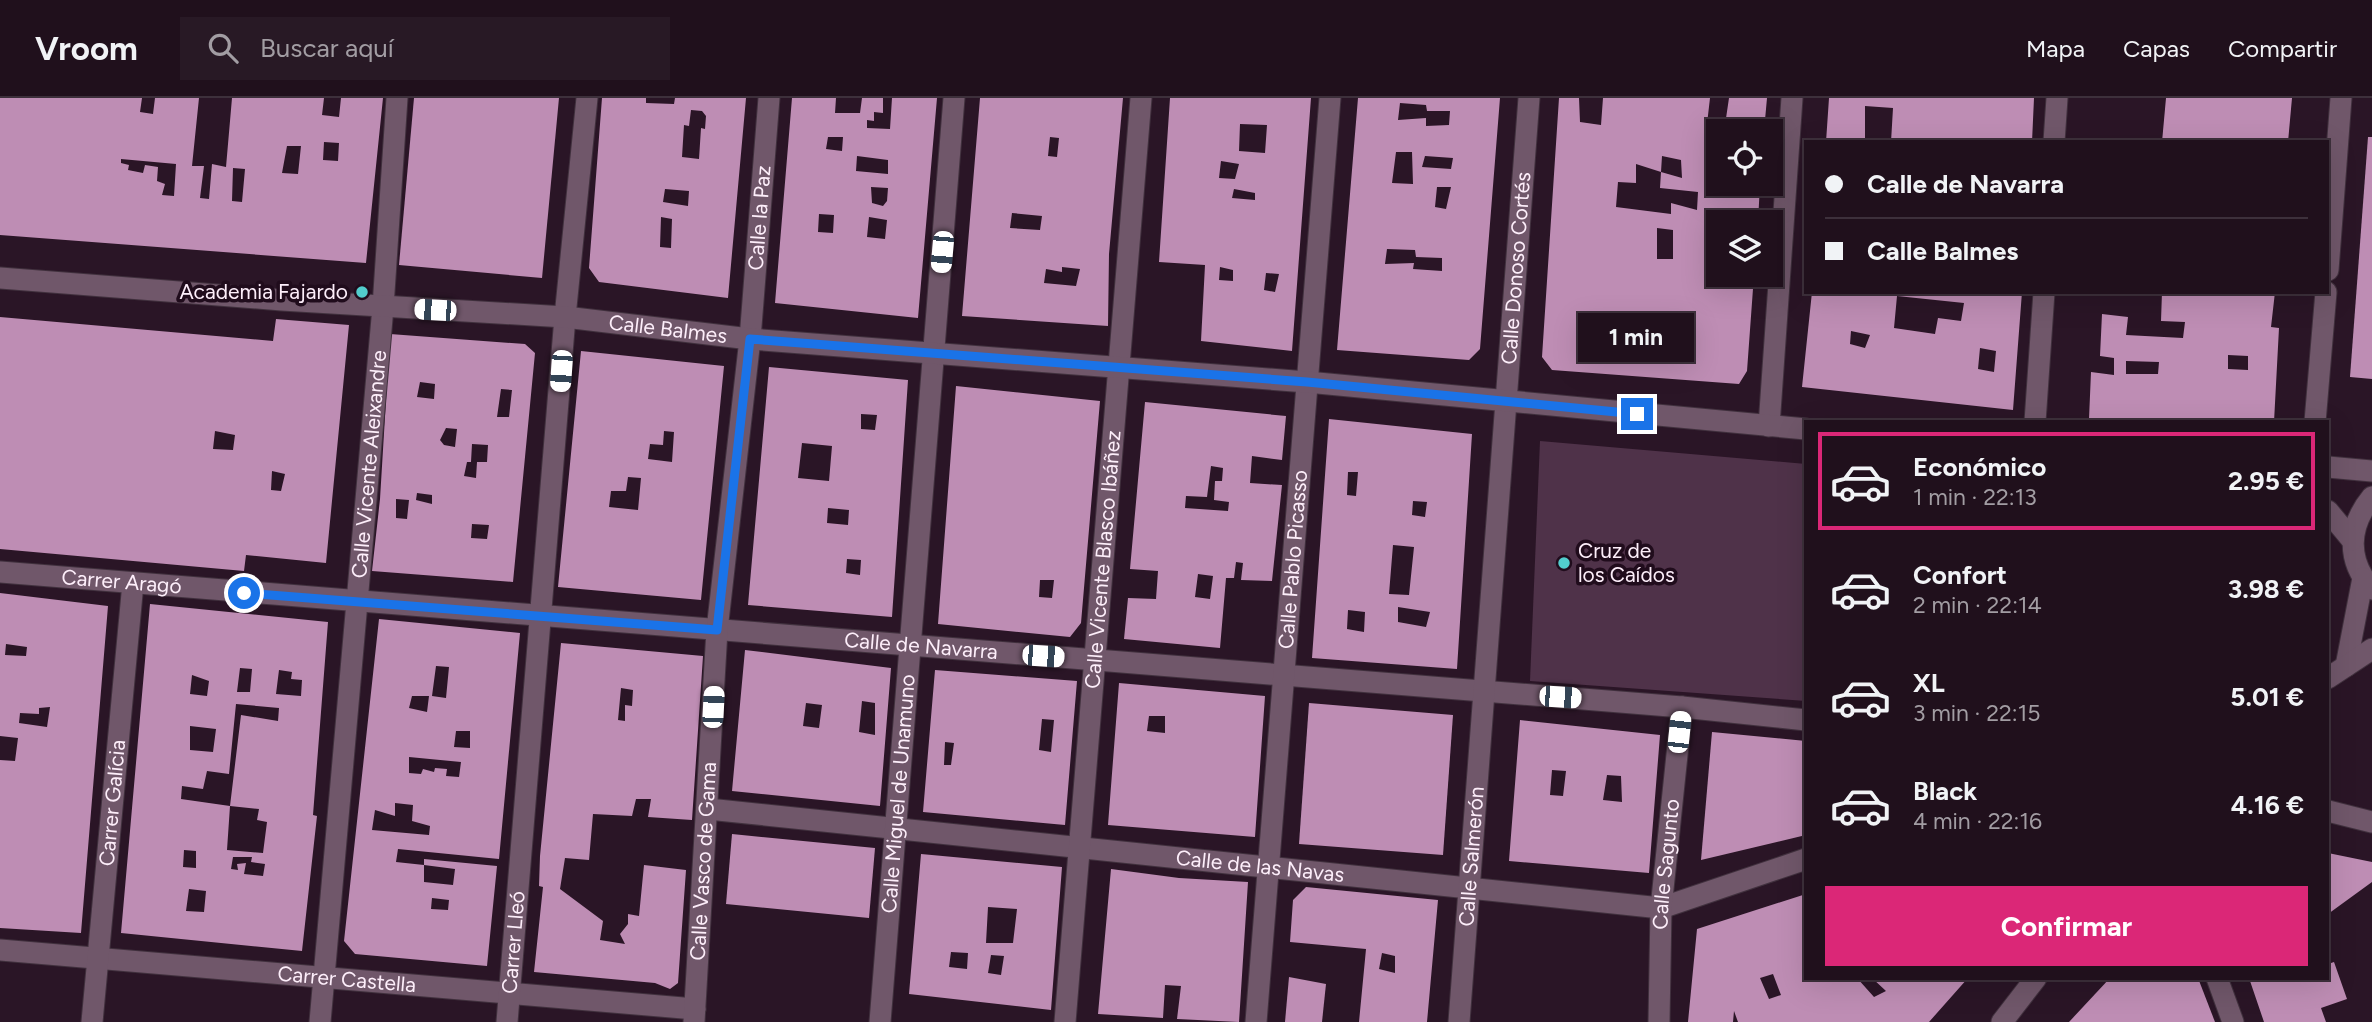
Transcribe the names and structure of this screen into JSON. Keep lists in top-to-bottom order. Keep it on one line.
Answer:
{"streets":{"street":["Calle la Paz","Calle Donoso Cortés","Calle Balmes","Calle Vicente Aleixandre","Calle Vicente Blasco Ibáñez","Calle Pablo Picasso","Carrer Aragó","Calle de Navarra","Calle Miguel de Unamuno","Carrer Galícia","Calle Salmerón","Calle Vasco de Gama","Calle Sagunto","Calle de las Navas","Carrer Lleó","Carrer Castella"]},"crossings":[["Calle la Paz","Calle Balmes"],["Calle la Paz","Calle Vasco de Gama"],["Calle Donoso Cortés","Calle Balmes"],["Calle Donoso Cortés","Calle de Navarra"],["Calle Donoso Cortés","Calle Salmerón"],["Calle Balmes","Calle Vicente Aleixandre"],["Calle Balmes","Calle Vicente Blasco Ibáñez"],["Calle Balmes","Calle Pablo Picasso"],["Calle Balmes","Calle Miguel de Unamuno"],["Calle Balmes","Calle Vasco de Gama"],["Calle Balmes","Carrer Lleó"],["Calle Vicente Aleixandre","Calle de Navarra"],["Calle Vicente Aleixandre","Carrer Castella"],["Calle Vicente Blasco Ibáñez","Calle de Navarra"],["Calle Vicente Blasco Ibáñez","Calle de las Navas"],["Calle Pablo Picasso","Calle de Navarra"],["Calle Pablo Picasso","Calle de las Navas"],["Carrer Aragó","Calle de Navarra"],["Carrer Aragó","Carrer Galícia"],["Calle de Navarra","Calle Miguel de Unamuno"],["Calle de Navarra","Calle Salmerón"],["Calle de Navarra","Calle Vasco de Gama"],["Calle de Navarra","Calle Sagunto"],["Calle de Navarra","Carrer Lleó"],["Calle Miguel de Unamuno","Calle de las Navas"],["Carrer Galícia","Carrer Castella"],["Calle Salmerón","Calle de las Navas"],["Calle Vasco de Gama","Calle de las Navas"],["Calle Vasco de Gama","Carrer Castella"],["Calle Sagunto","Calle de las Navas"],["Carrer Lleó","Carrer Castella"]],"places":["Academia Fajardo","Cruz de los Caídos"],"page":{"header":"Vroom","search":"Buscar aquí","nav":["Mapa","Capas","Compartir"],"banner":["Calle de Navarra","Calle Balmes"],"bubble":"1 min","list":[{"name":"Económico","note":"1 min · 22:13","value":"2.95 €"},{"name":"Confort","note":"2 min · 22:14","value":"3.98 €"},{"name":"XL","note":"3 min · 22:15","value":"5.01 €"},{"name":"Black","note":"4 min · 22:16","value":"4.16 €"}],"buttons":"Confirmar"}}
